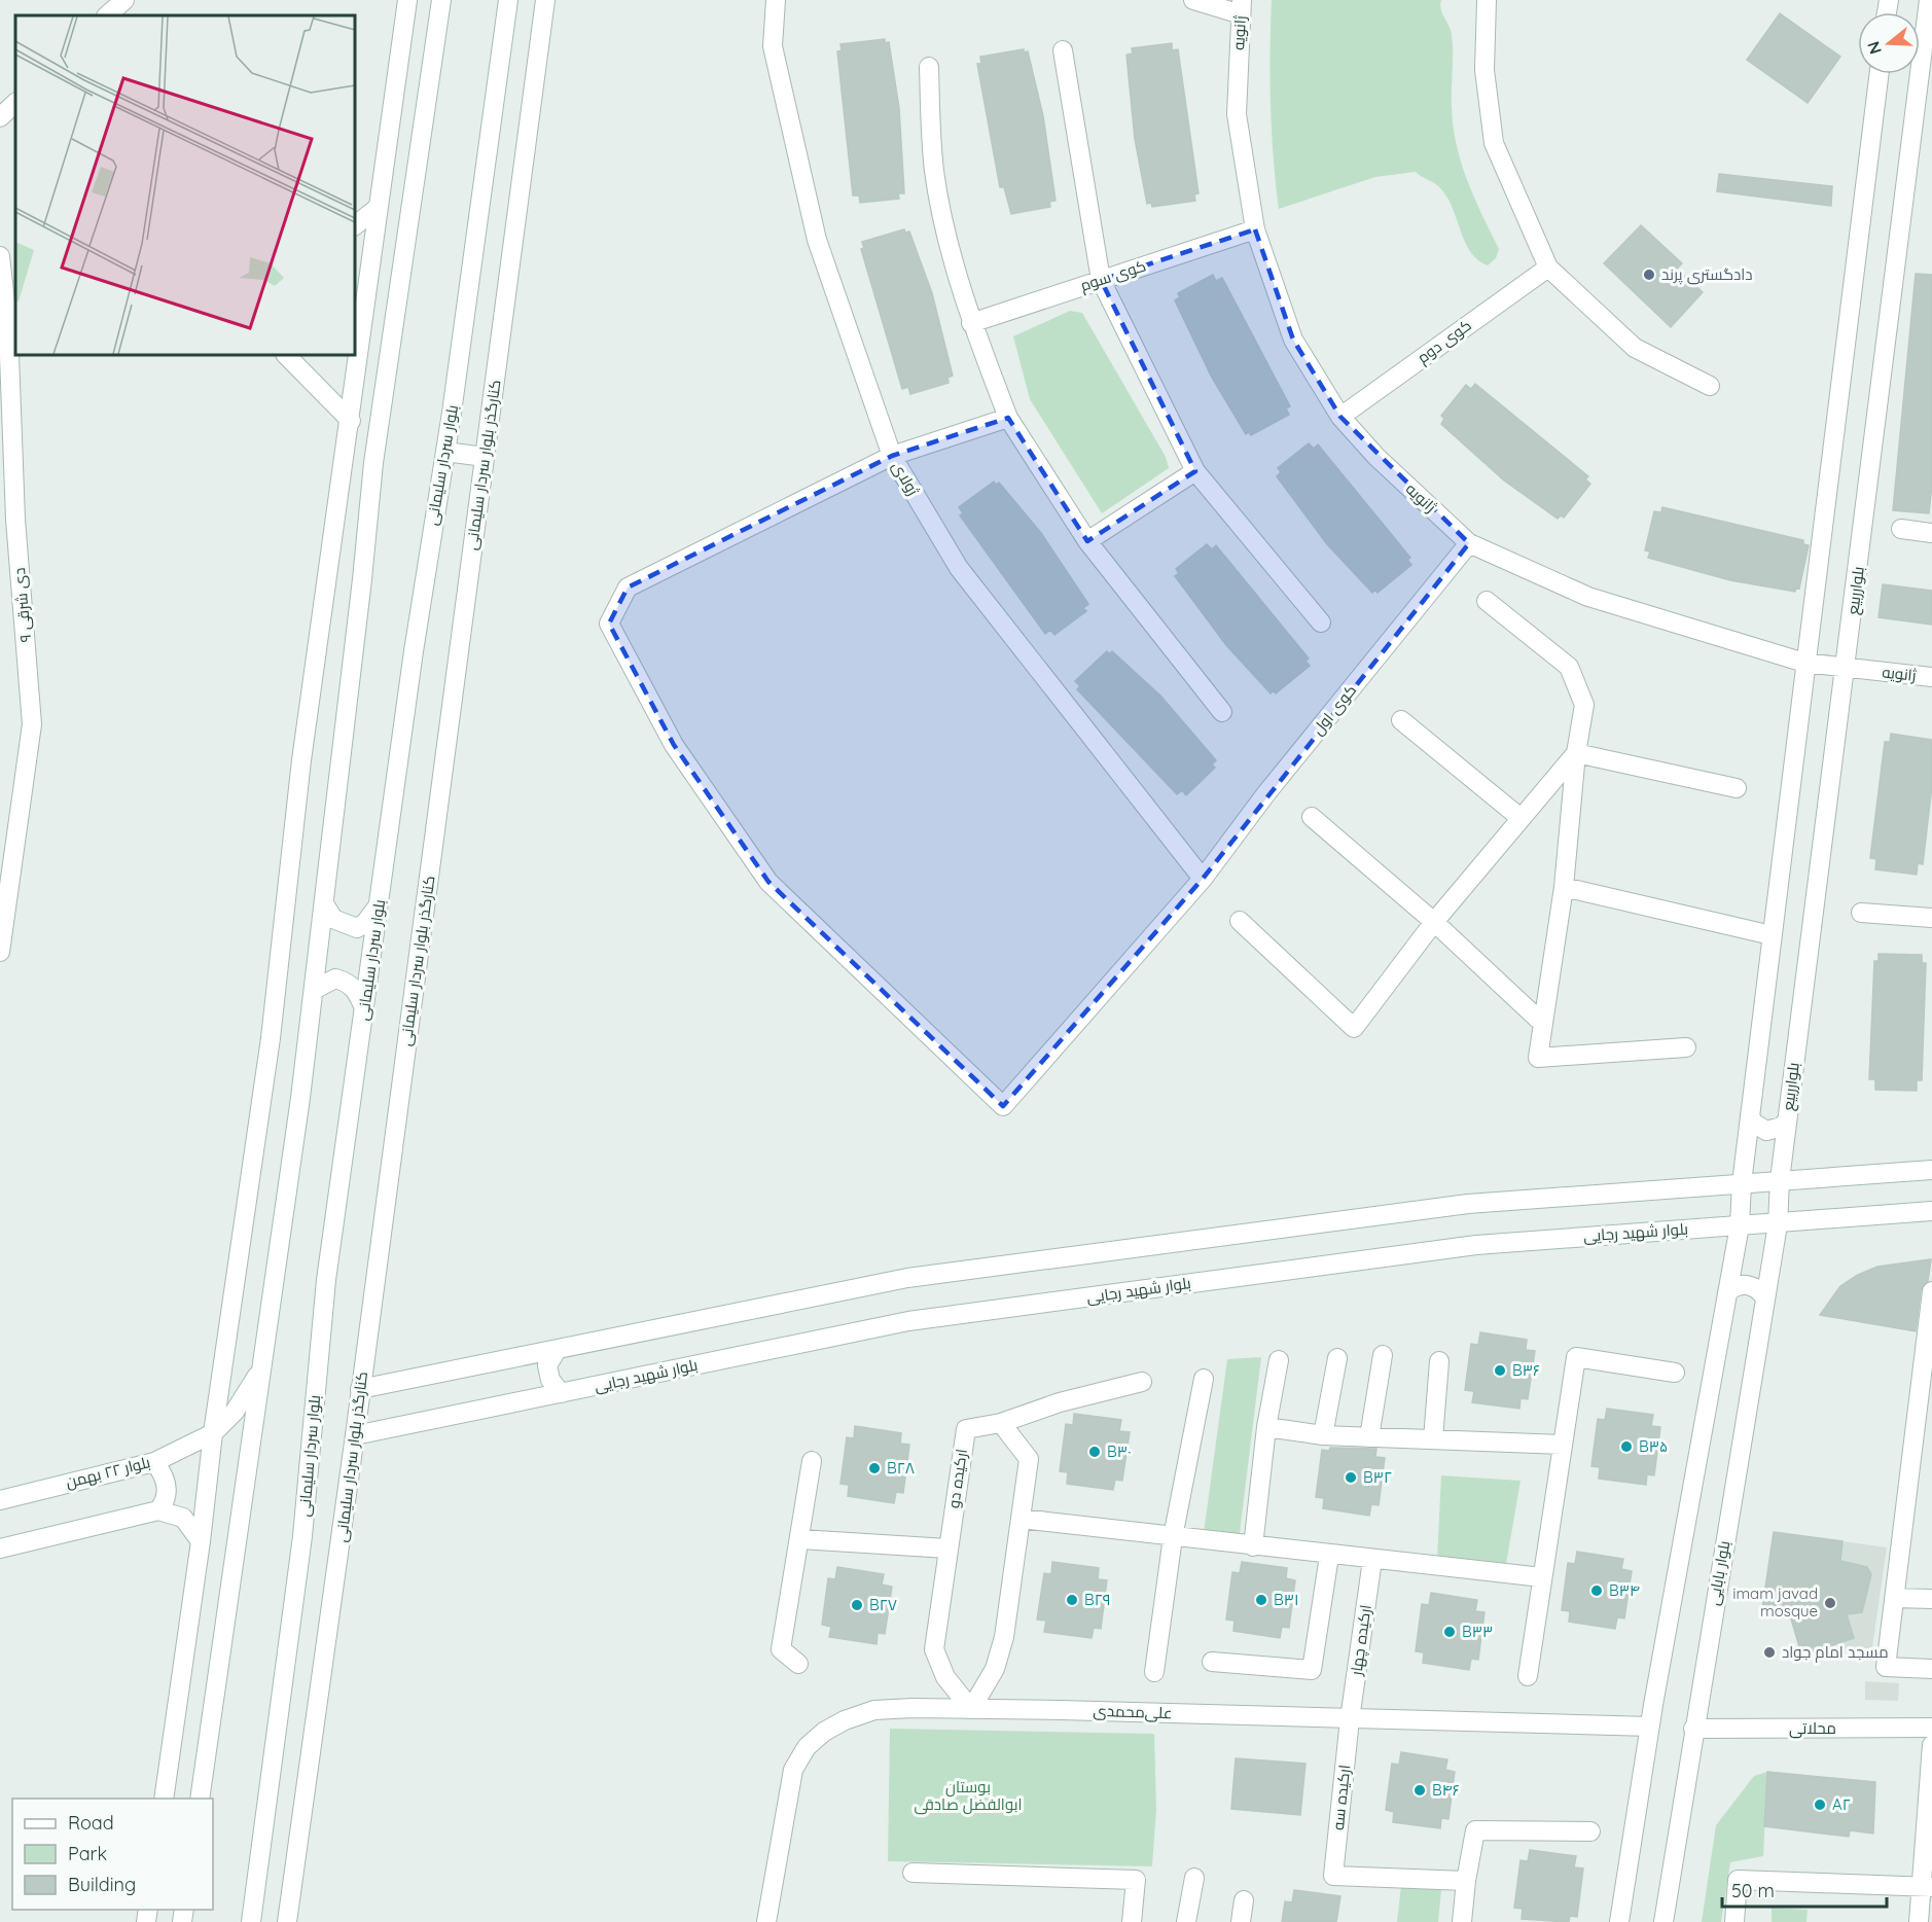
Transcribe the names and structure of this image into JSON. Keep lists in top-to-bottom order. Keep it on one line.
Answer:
{"streets":{"street":["ژانویه","کوی سوم","کوی دوم","بلوار سردار سلیمانی","کنارگذر بلوار سردار سلیمانی","ژولای","بلوارربیع","۹ دی شرقی","کوی اول","بلوار شهید رجایی","بلوار ۲۲ بهمن","ارکیده دو","بلوار بابایی","ارکیده چهار","علی‌محمدی","محلاتی","ارکیده سه"]},"crossings":[["ژانویه","کوی سوم"],["ژانویه","کوی دوم"],["ژانویه","بلوارربیع"],["ژانویه","کوی اول"],["کنارگذر بلوار سردار سلیمانی","بلوار شهید رجایی"],["ژولای","کوی اول"],["بلوارربیع","بلوار شهید رجایی"],["بلوارربیع","بلوار بابایی"],["بلوار شهید رجایی","بلوار بابایی"],["ارکیده دو","علی‌محمدی"],["بلوار بابایی","محلاتی"],["ارکیده چهار","علی‌محمدی"],["ارکیده چهار","ارکیده سه"],["علی‌محمدی","ارکیده سه"]],"parks":["بوستان ابوالفضل صادقی"],"places":["دادگستری پرند","B۳۶","B۳۵","B۳۰","B۲۸","B۳۲","B۳۴","B۲۹","B۳۱","imam javad mosque","B۲۷","B۳۳","مسجد امام جواد","B۴۶","A۲"],"legend":["Road","Park","Building"],"scale_bar":"50 m","north":"left"}
